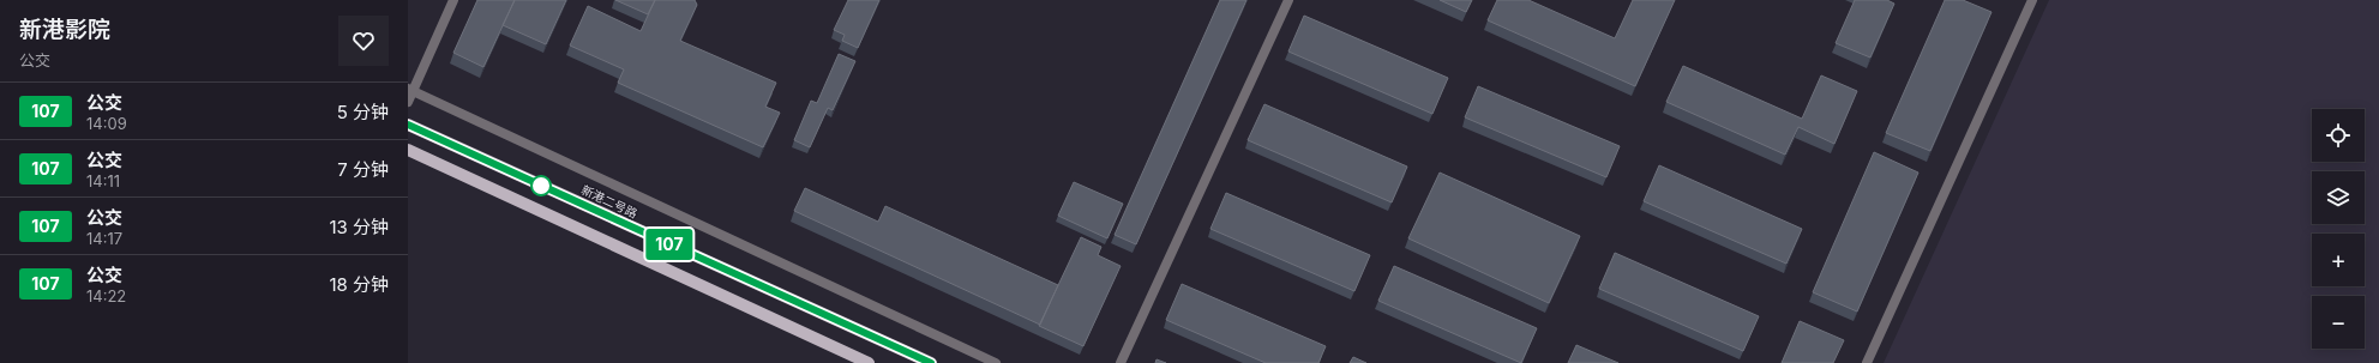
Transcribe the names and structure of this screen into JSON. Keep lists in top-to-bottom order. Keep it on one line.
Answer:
{"streets":{"main road":["新港二号路"]},"lines":["bus line 107"],"page":{"heading":["新港影院","公交"],"on_map":"107","list":[{"mark":"107","name":"公交","note":"14:09","value":"5 分钟"},{"mark":"107","name":"公交","note":"14:11","value":"7 分钟"},{"mark":"107","name":"公交","note":"14:17","value":"13 分钟"},{"mark":"107","name":"公交","note":"14:22","value":"18 分钟"}],"map_buttons":["+","−"]}}
